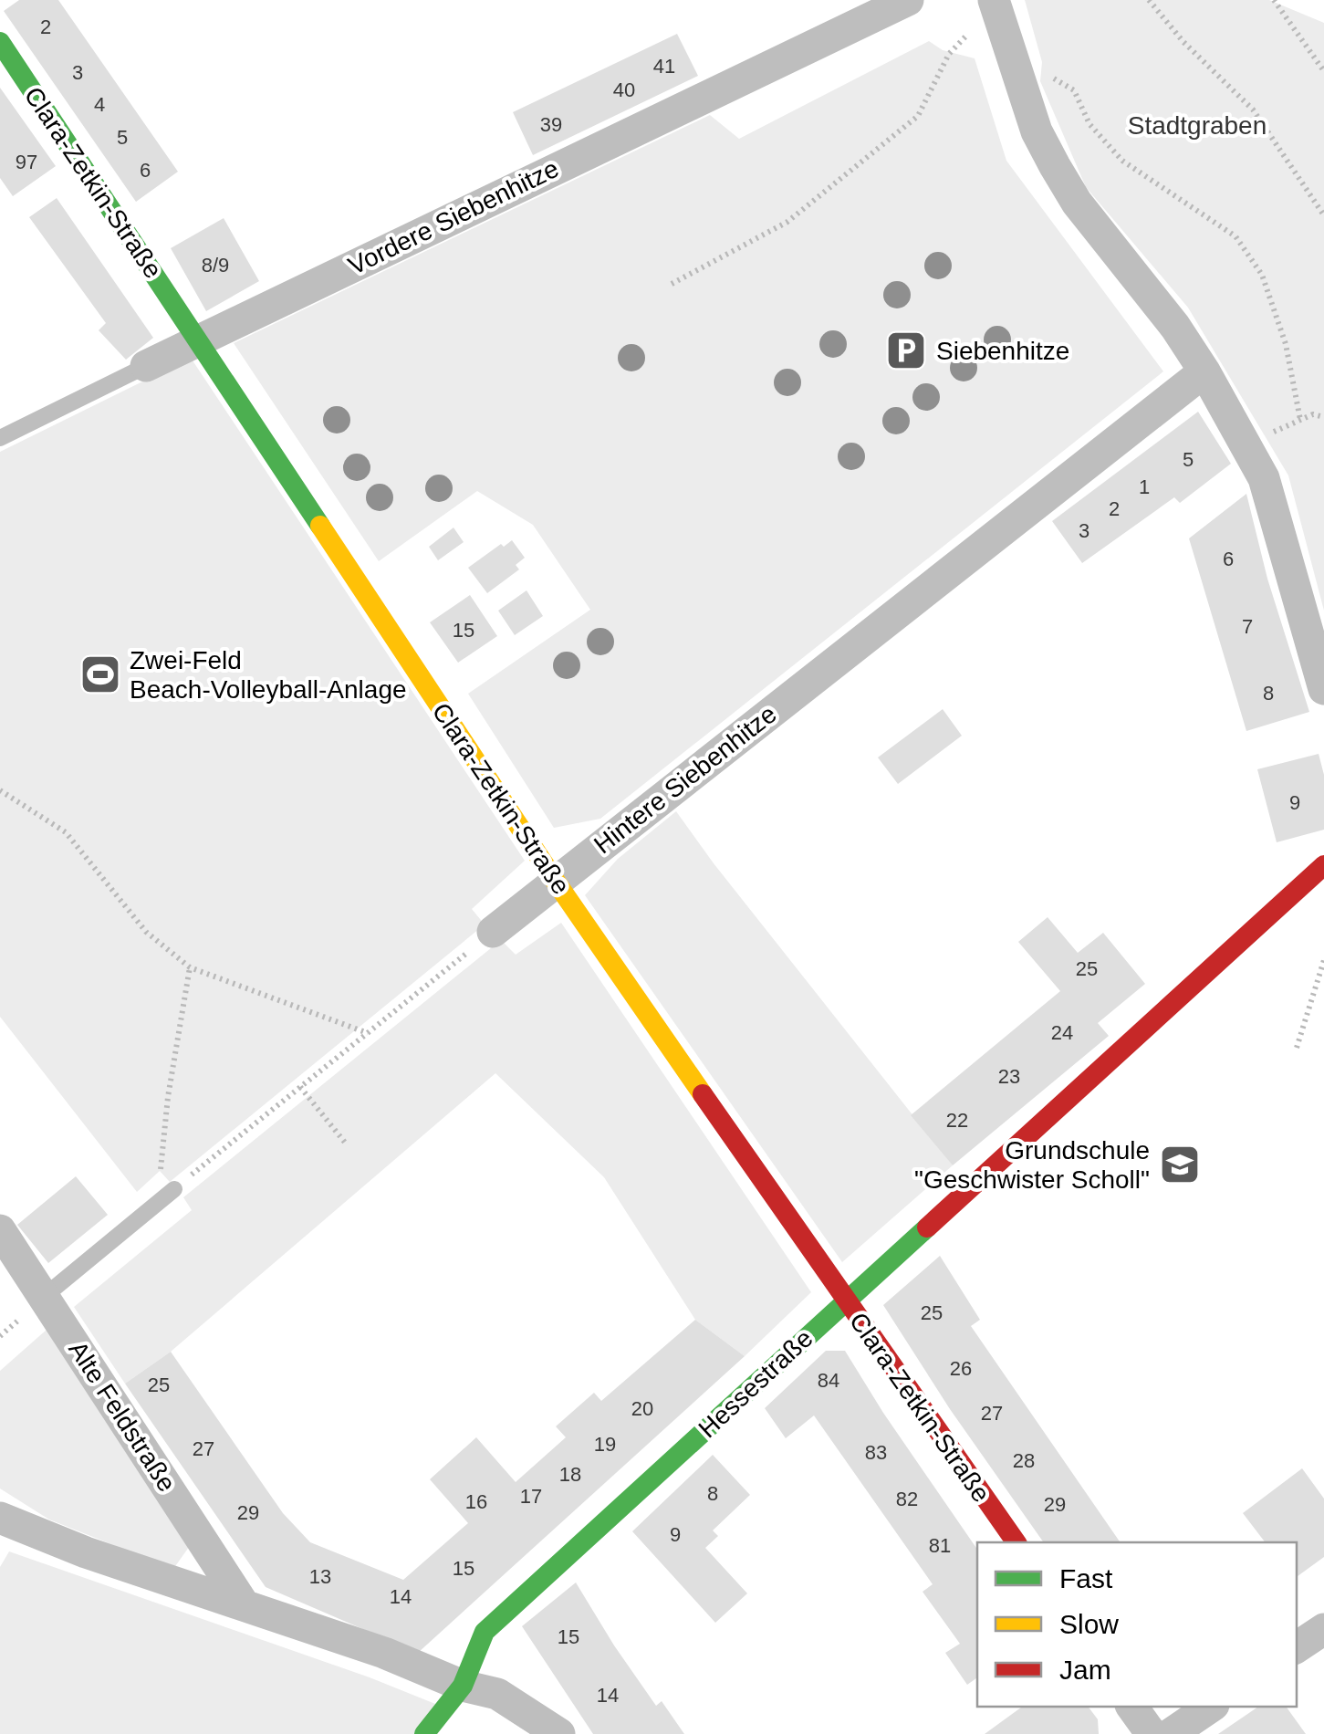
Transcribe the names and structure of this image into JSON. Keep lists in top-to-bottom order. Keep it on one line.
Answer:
{"streets":{"street":["Clara-Zetkin-Straße","Vordere Siebenhitze","Hintere Siebenhitze","Hessestraße","Alte Feldstraße"]},"crossings":[["Clara-Zetkin-Straße","Vordere Siebenhitze"],["Clara-Zetkin-Straße","Hintere Siebenhitze"],["Clara-Zetkin-Straße","Hessestraße"]],"parks":["Stadtgraben"],"places":{"parking":["Siebenhitze"],"sports":["Zwei-Feld Beach-Volleyball-Anlage"],"school or university":["Grundschule \"Geschwister Scholl\""]},"house_numbers":["2","41","3","40","4","39","5","97","6","8/9","5","1","2","3","6","7","15","8","9","25","24","23","22","25","26","84","25","20","27","19","27","83","28","18","8","17","82","16","29","29","9","81","15","13","14","15","14"],"legend":["Fast","Slow","Jam"]}
